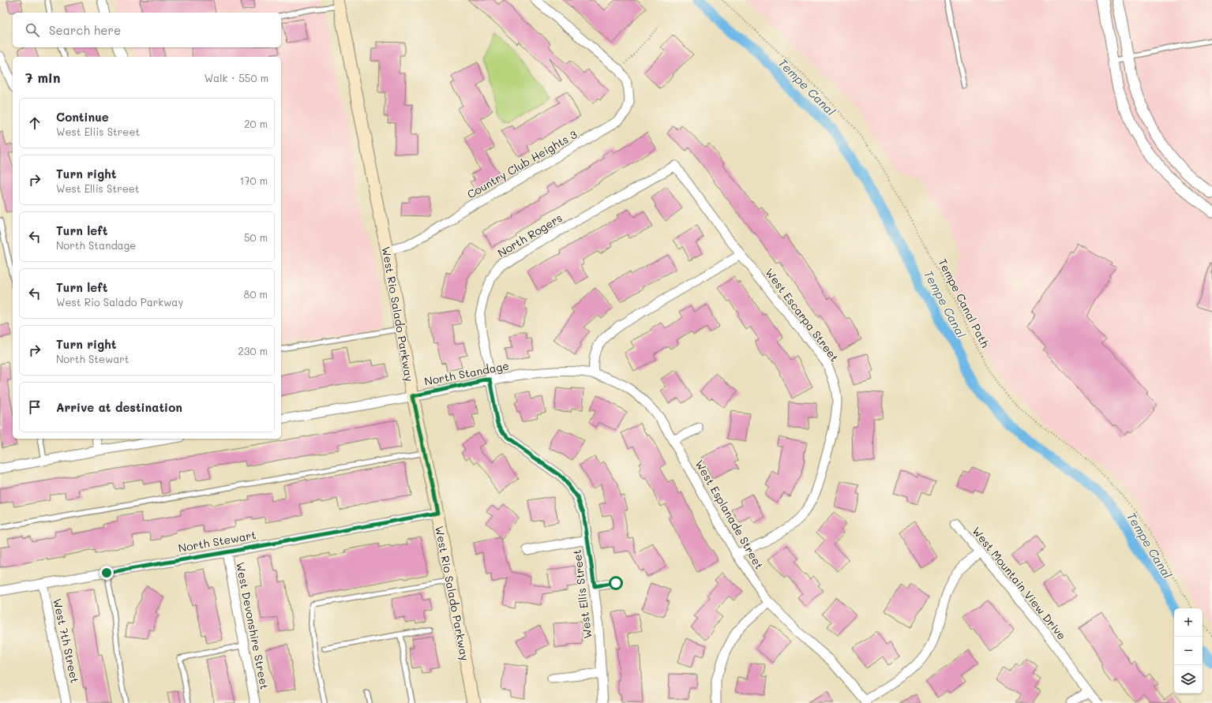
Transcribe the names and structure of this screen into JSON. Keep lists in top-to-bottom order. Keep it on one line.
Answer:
{"streets":{"main road":["West Rio Salado Parkway"],"street":["Country Club Heights 3","North Rogers","West Escarpa Street","North Standage","West Esplanade Street","North Stewart","West Mountain View Drive","West Ellis Street","West Devonshire Street","West 7th Street"],"path":["Tempe Canal Path"]},"crossings":[["Country Club Heights 3","West Rio Salado Parkway"],["North Rogers","West Escarpa Street"],["North Rogers","North Standage"],["North Rogers","West Ellis Street"],["West Rio Salado Parkway","North Standage"],["West Rio Salado Parkway","North Stewart"],["West Escarpa Street","West Esplanade Street"],["North Standage","West Esplanade Street"],["North Standage","West Ellis Street"],["North Stewart","West Devonshire Street"],["North Stewart","West 7th Street"]],"water":["Tempe Canal"],"page":{"search":"Search here","heading":["7 min","Walk · 550 m"],"list":[["Continue","West Eliis Street","20 m"],["Turn right","West Ellis Street","170 m"],["Turn left","North Standage","50 m"],["Turn left","West Rio Salado Parkway","80 m"],["Turn right","North Stewart","230 m"],"Arrive at destination"],"map_buttons":["+","−"]}}
